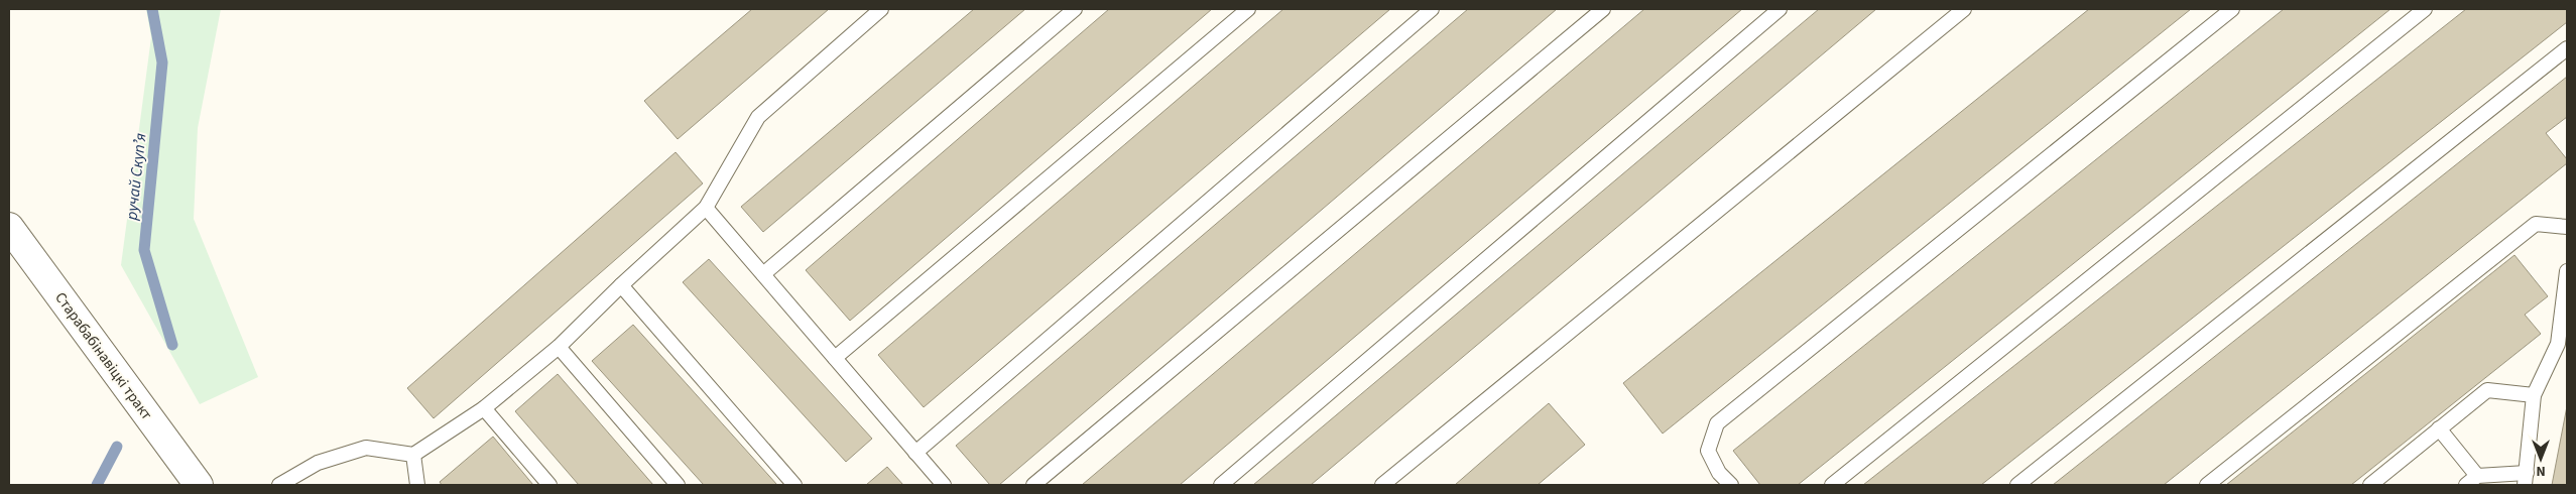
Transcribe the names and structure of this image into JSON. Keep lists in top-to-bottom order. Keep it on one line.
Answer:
{"streets":{"street":["Старабабінавіцкі тракт"]},"water":["ручай Скупʼя"],"north":"bottom"}
